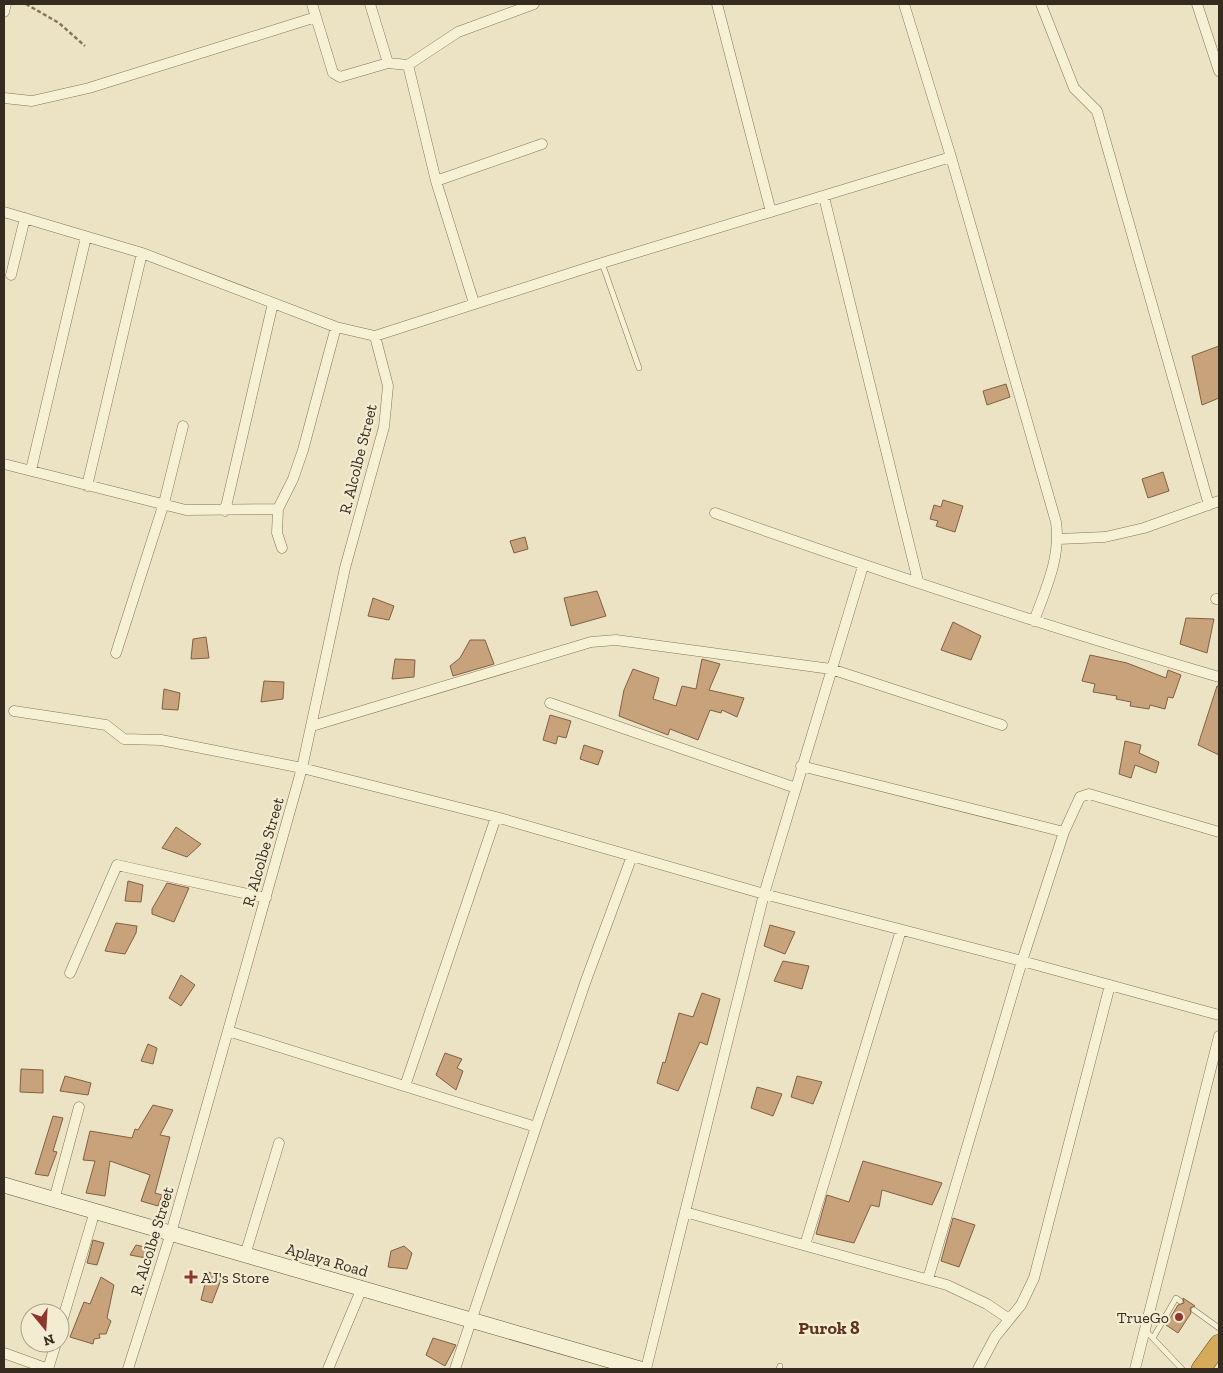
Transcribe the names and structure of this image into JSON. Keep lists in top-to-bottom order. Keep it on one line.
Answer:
{"streets":{"street":["R. Alcolbe Street","Aplaya Road"]},"crossings":[["R. Alcolbe Street","Aplaya Road"]],"districts":["Purok 8"],"places":{"health":["AJ's Store"],"other":["TrueGo"]},"north":"bottom"}
